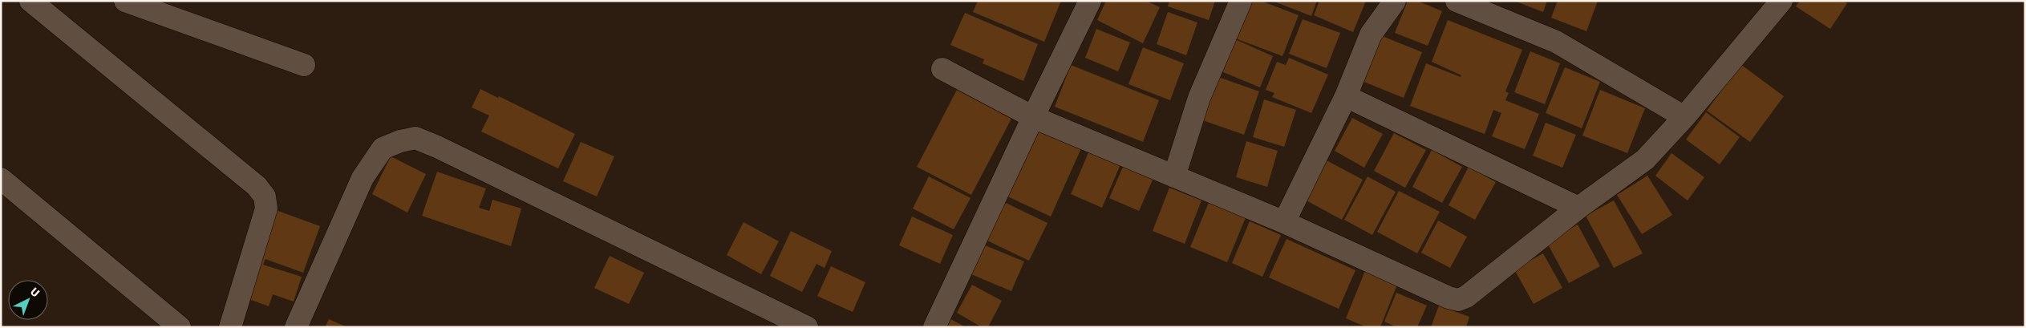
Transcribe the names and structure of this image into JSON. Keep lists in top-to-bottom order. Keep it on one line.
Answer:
{"north":"top right"}
